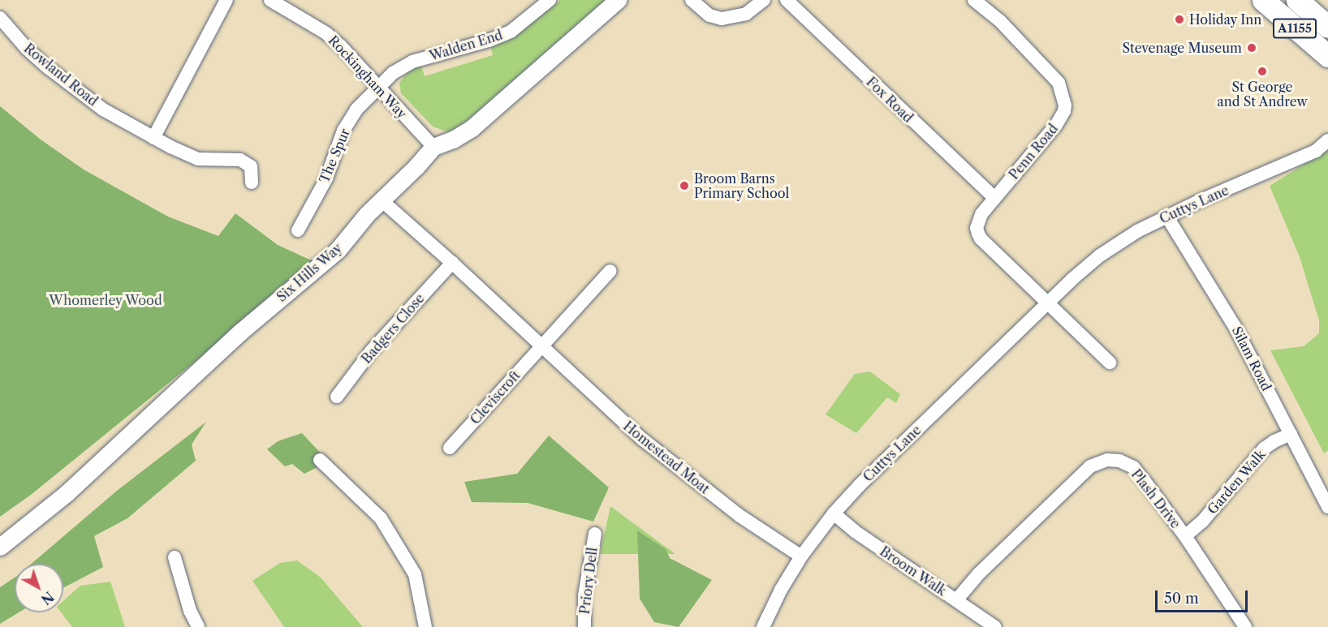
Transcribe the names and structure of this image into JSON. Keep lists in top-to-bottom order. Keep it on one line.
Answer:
{"streets":{"main road":["A1155"],"street":["Walden End","Rowland Road","Rockingham Way","Fox Road","Penn Road","The Spur","Cuttys Lane","Six Hills Way","Badgers Close","Silam Road","Cleviscroft","Homestead Moat","Garden Walk","Plash Drive","Broom Walk","Priory Dell"]},"crossings":[["Walden End","Rockingham Way"],["Walden End","The Spur"],["Rockingham Way","The Spur"],["Rockingham Way","Six Hills Way"],["Fox Road","Penn Road"],["Penn Road","Cuttys Lane"],["Cuttys Lane","Silam Road"],["Cuttys Lane","Homestead Moat"],["Cuttys Lane","Broom Walk"],["Six Hills Way","Homestead Moat"],["Badgers Close","Homestead Moat"],["Silam Road","Garden Walk"],["Cleviscroft","Homestead Moat"],["Garden Walk","Plash Drive"],["Plash Drive","Broom Walk"]],"parks":["Whomerley Wood"],"places":["Holiday Inn","Stevenage Museum","St George and St Andrew","Broom Barns Primary School"],"scale_bar":"50 m","north":"bottom right"}
